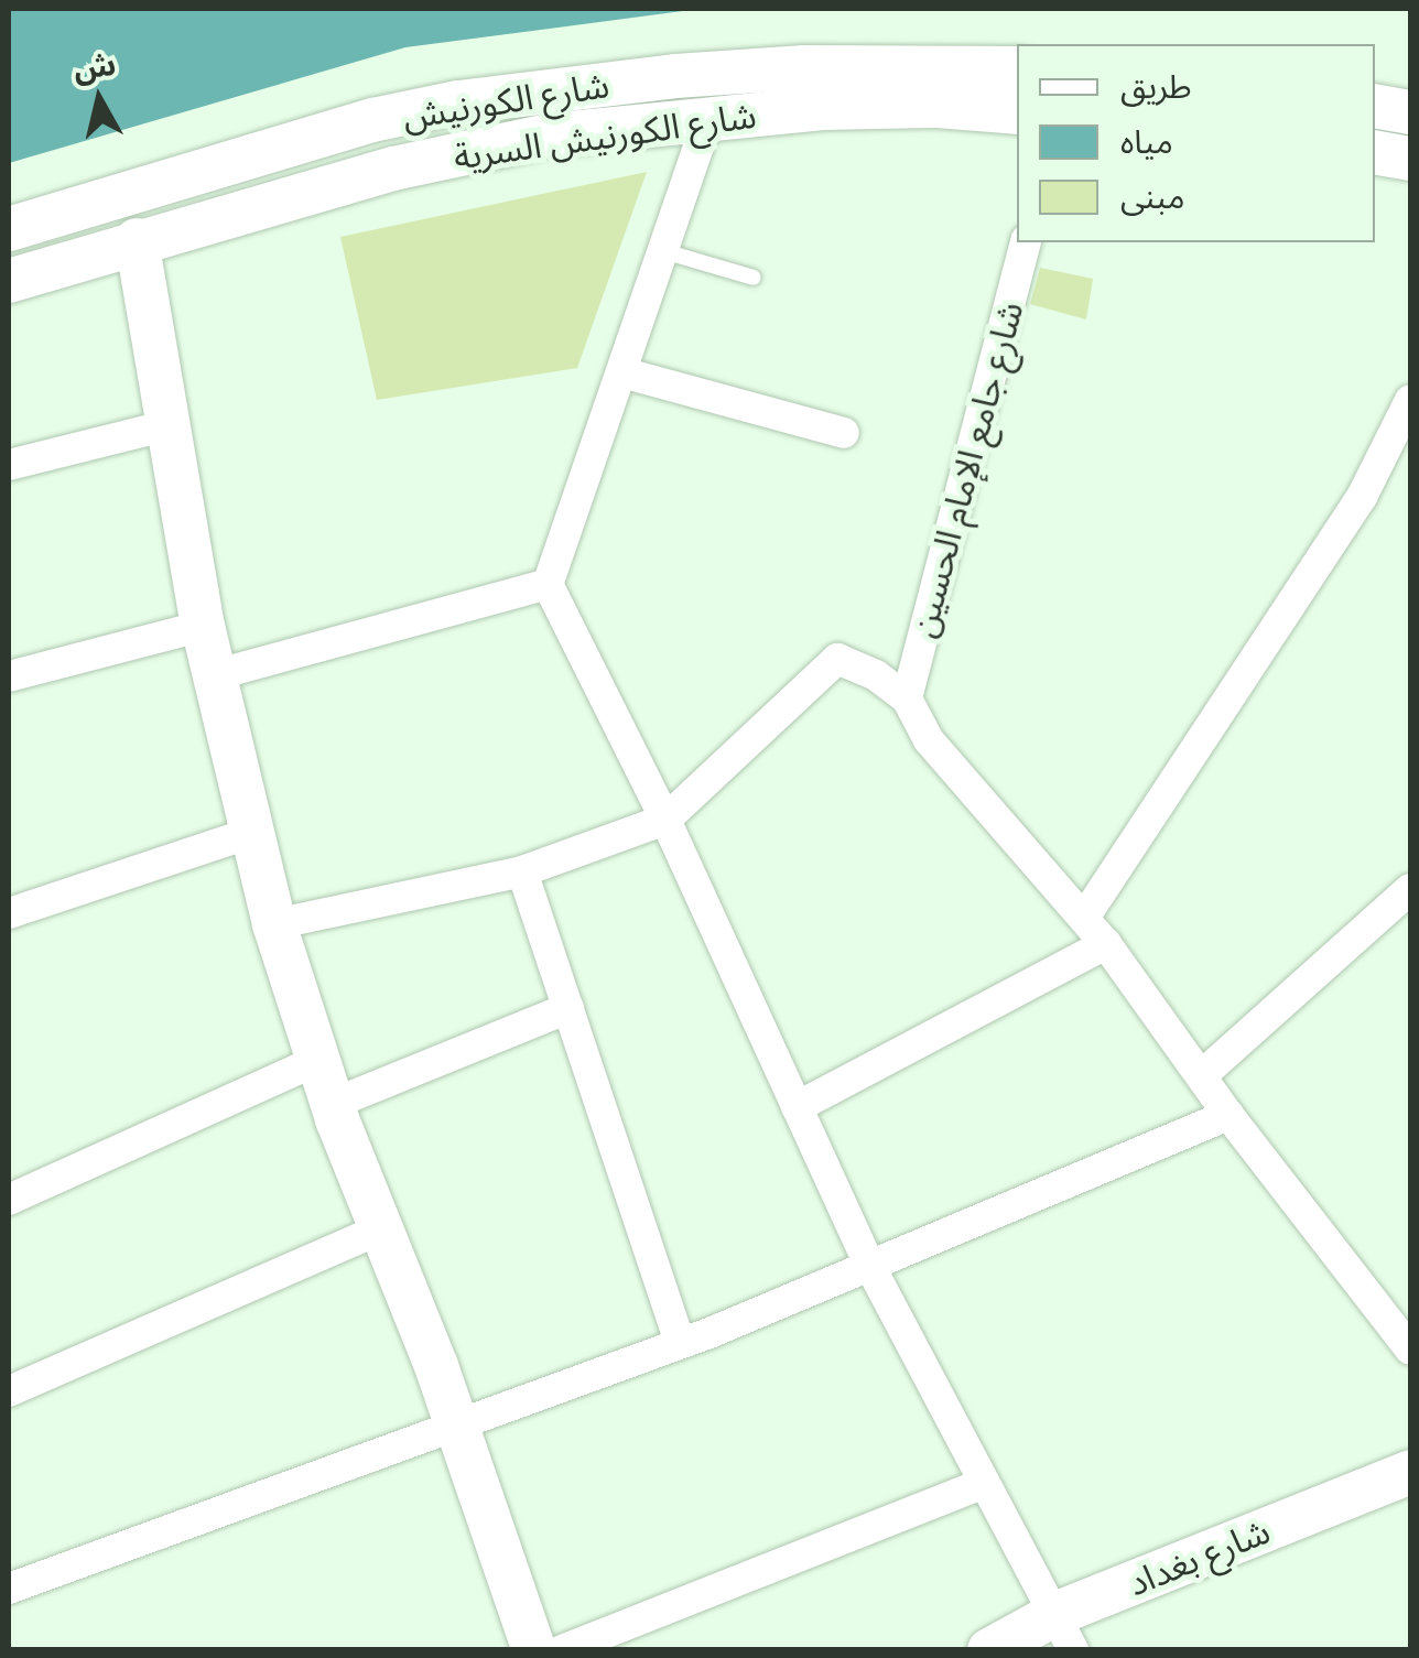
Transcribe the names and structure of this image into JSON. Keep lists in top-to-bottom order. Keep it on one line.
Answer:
{"streets":{"main road":["شارع الكورنيش","شارع الكورنيش السرية","شارع بغداد"],"street":["شارع جامع الإمام الحسين"]},"legend":["طريق","مياه","مبنى"],"north":"top"}
